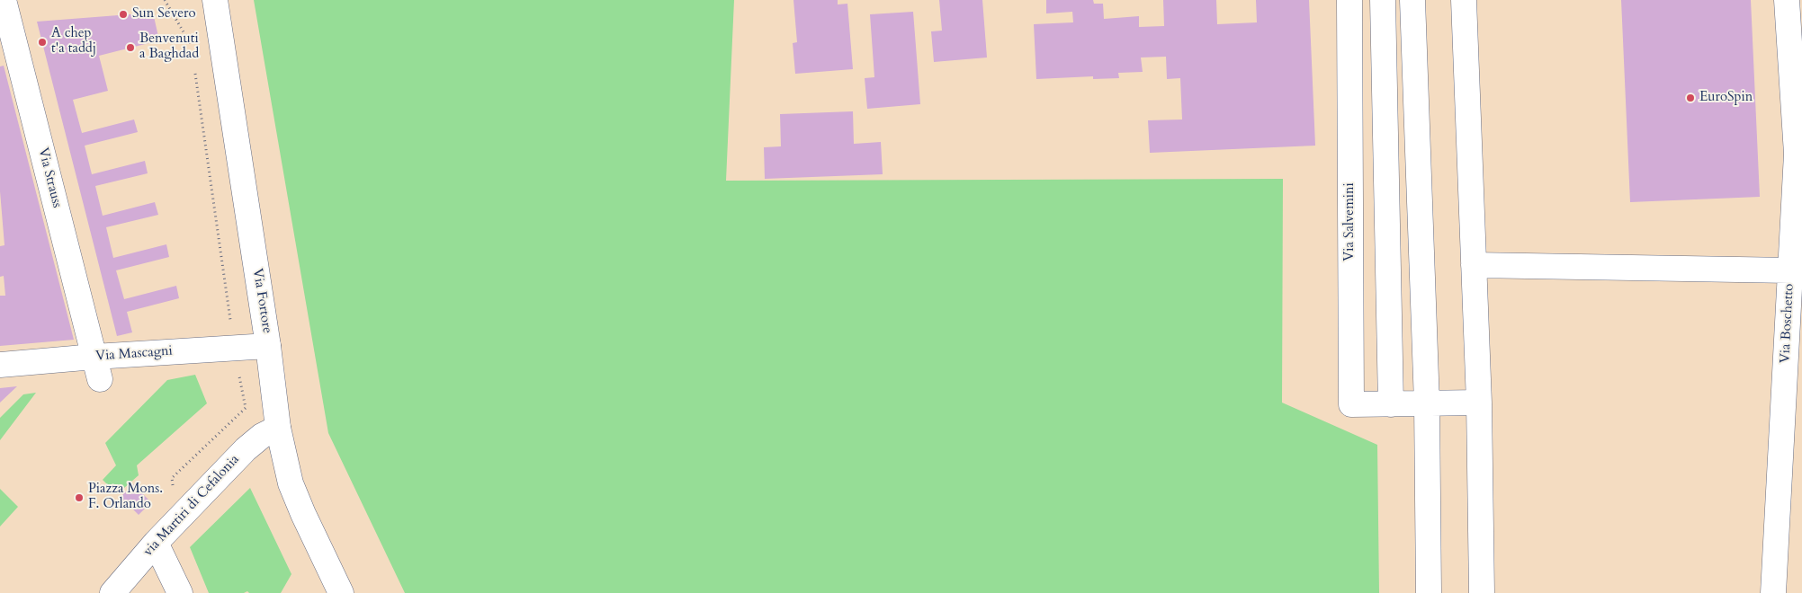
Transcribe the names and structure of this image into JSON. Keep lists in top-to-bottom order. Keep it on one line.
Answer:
{"streets":{"street":["Via Strauss","Via Salvemini","Via Fortore","Via Boschetto","Via Mascagni","via Martiri di Cefalonia"]},"crossings":[["Via Strauss","Via Mascagni"],["Via Fortore","Via Mascagni"],["Via Fortore","via Martiri di Cefalonia"]],"places":["Sun Severo","A chep t'a taddj","Benvenuti a Baghdad","EuroSpin","Piazza Mons. F. Orlando"]}
